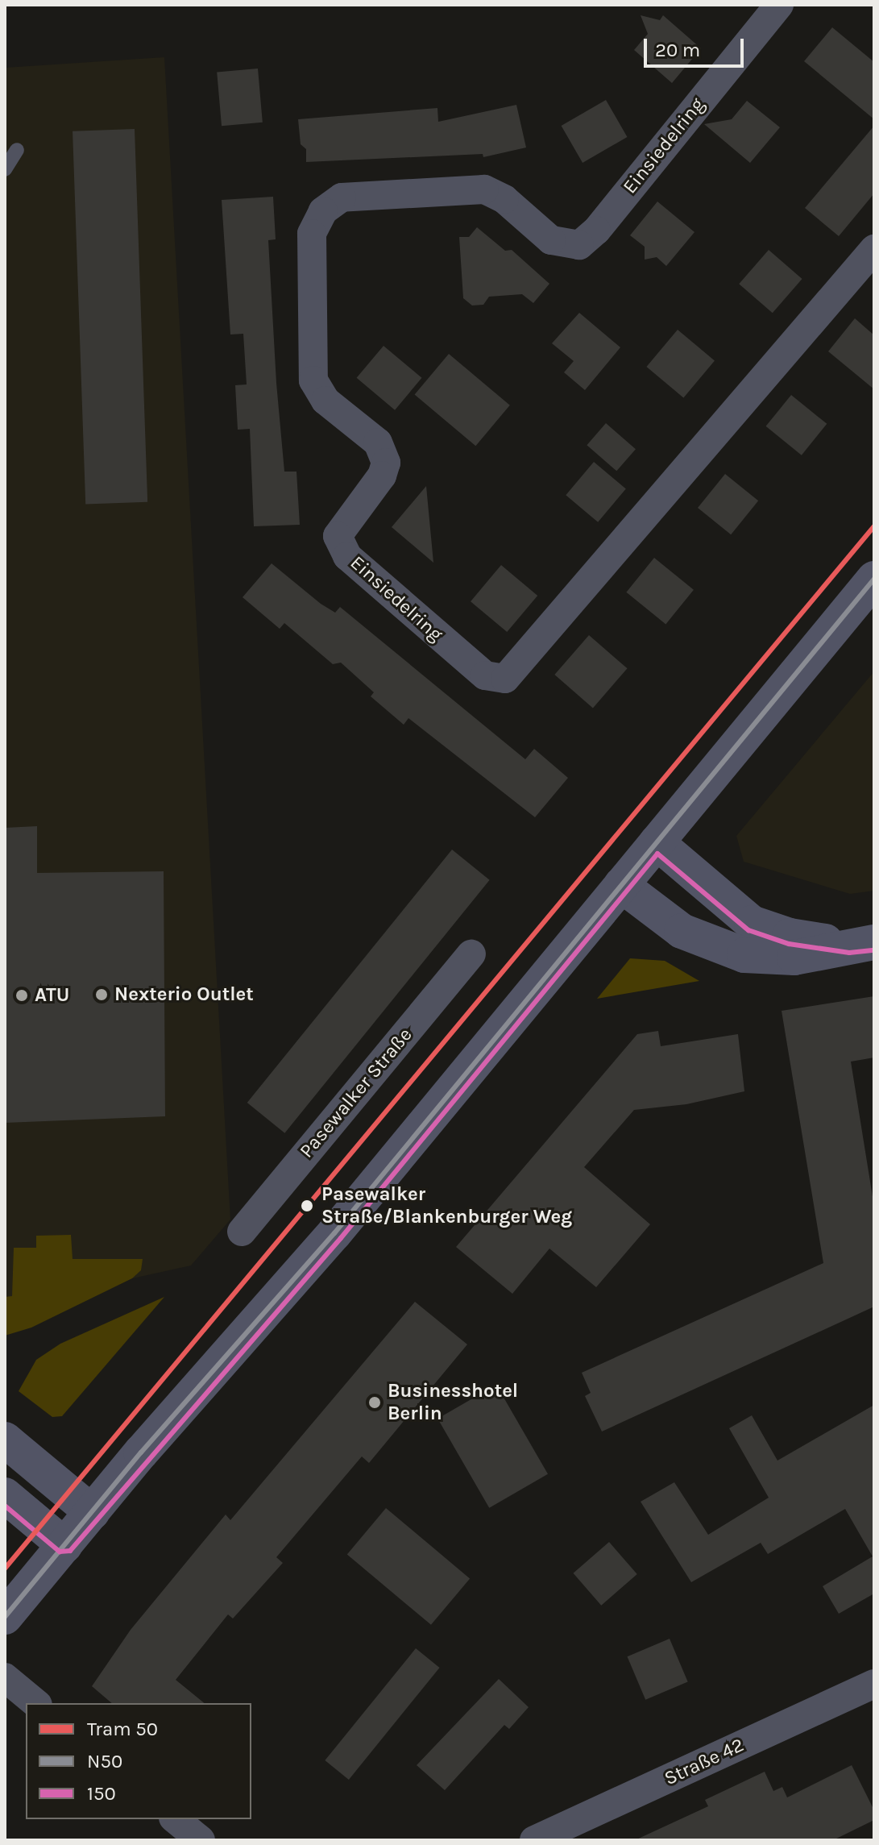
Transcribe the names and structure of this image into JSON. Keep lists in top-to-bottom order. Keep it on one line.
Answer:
{"streets":{"street":["Einsiedelring","Pasewalker Straße","Straße 42"]},"places":["Nexterio Outlet","ATU","Pasewalker Straße/Blankenburger Weg","Businesshotel Berlin"],"lines":["tram line 50","transit line N50","transit line 150"],"legend":["Tram 50","N50","150"],"scale_bar":"20 m"}
